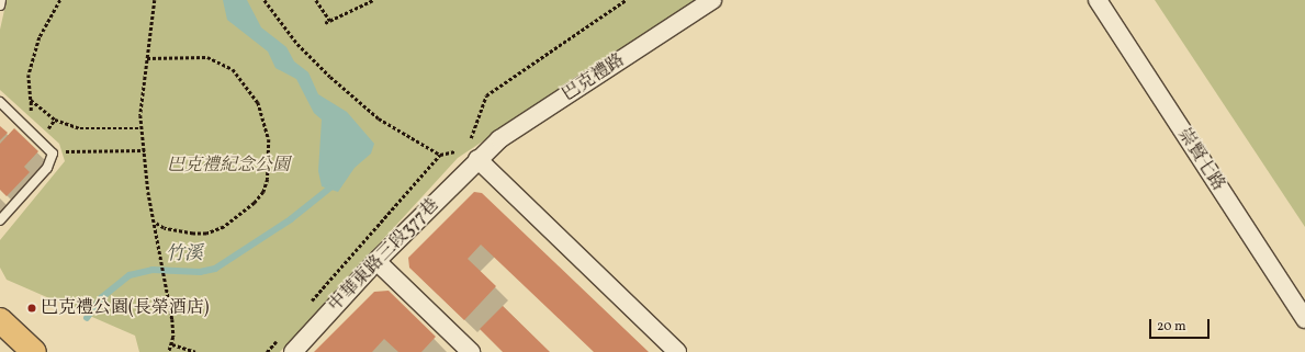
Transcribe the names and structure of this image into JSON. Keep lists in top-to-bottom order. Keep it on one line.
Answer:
{"streets":{"street":["巴克禮路","崇賢七路","中華東路三段377巷"]},"crossings":[["巴克禮路","中華東路三段377巷"]],"water":["竹溪"],"parks":["巴克禮紀念公園"],"places":["巴克禮公園(長榮酒店)"],"scale_bar":"20 m"}
